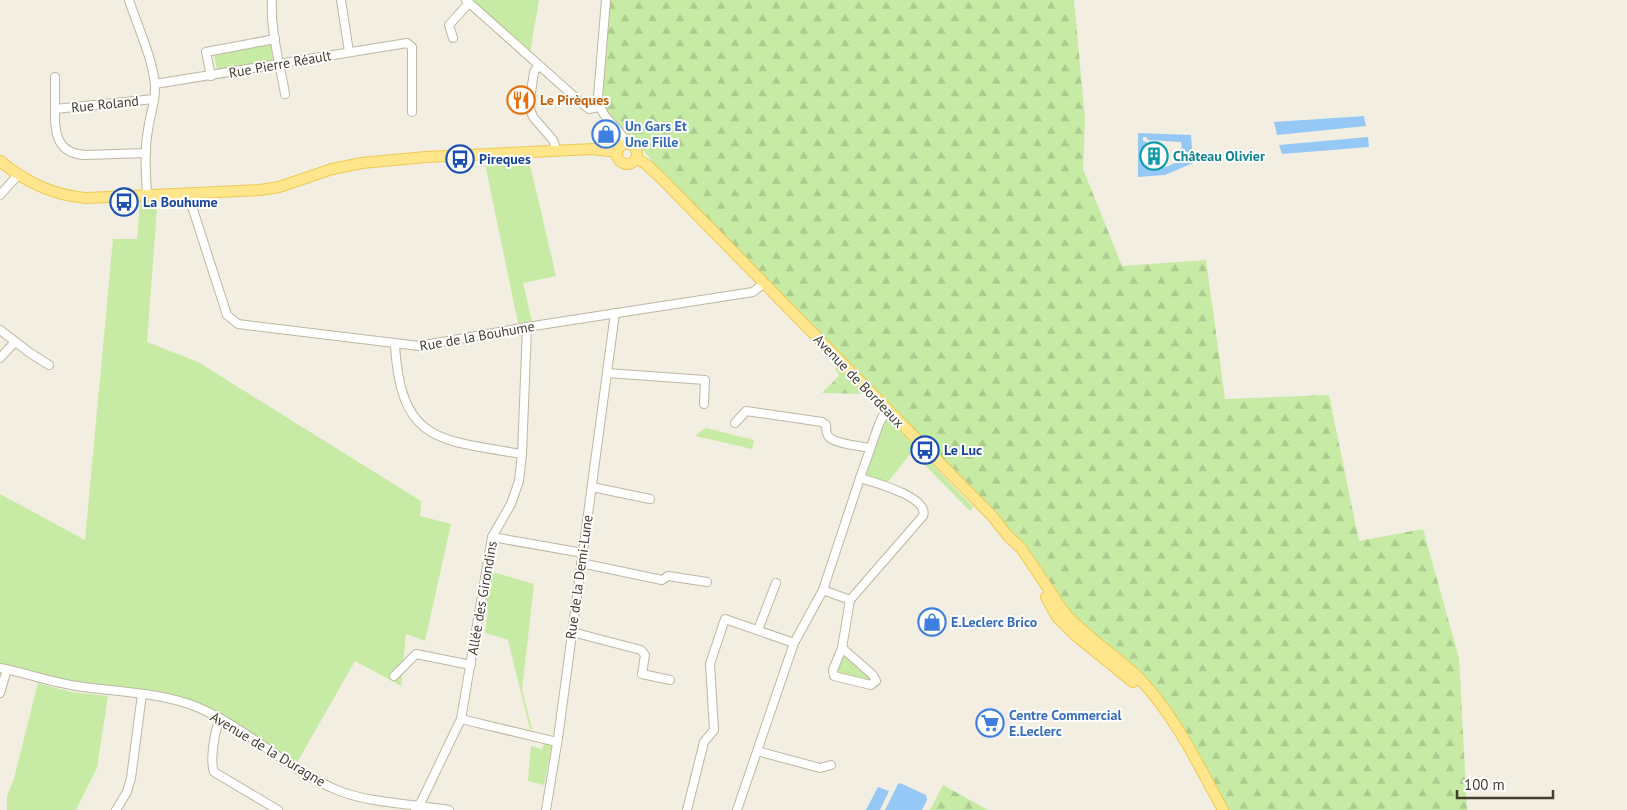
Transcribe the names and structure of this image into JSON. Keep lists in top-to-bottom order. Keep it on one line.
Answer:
{"streets":{"main road":["Avenue de Bordeaux"],"street":["Rue Pierre Réault","Rue Roland","Rue de la Bouhume","Rue de la Demi-Lune","Allée des Girondins","Avenue de la Duragne"]},"crossings":[["Rue de la Bouhume","Avenue de Bordeaux"],["Rue de la Bouhume","Rue de la Demi-Lune"],["Rue de la Bouhume","Allée des Girondins"],["Allée des Girondins","Avenue de la Duragne"]],"places":{"restaurant":["Le Pirèques"],"shop":["Un Gars Et Une Fille","E.Leclerc Brico"],"building":["Château Olivier"],"bus stop":["Pireques","La Bouhume","Le Luc"],"supermarket":["Centre Commercial E.Leclerc"]},"scale_bar":"100 m"}
